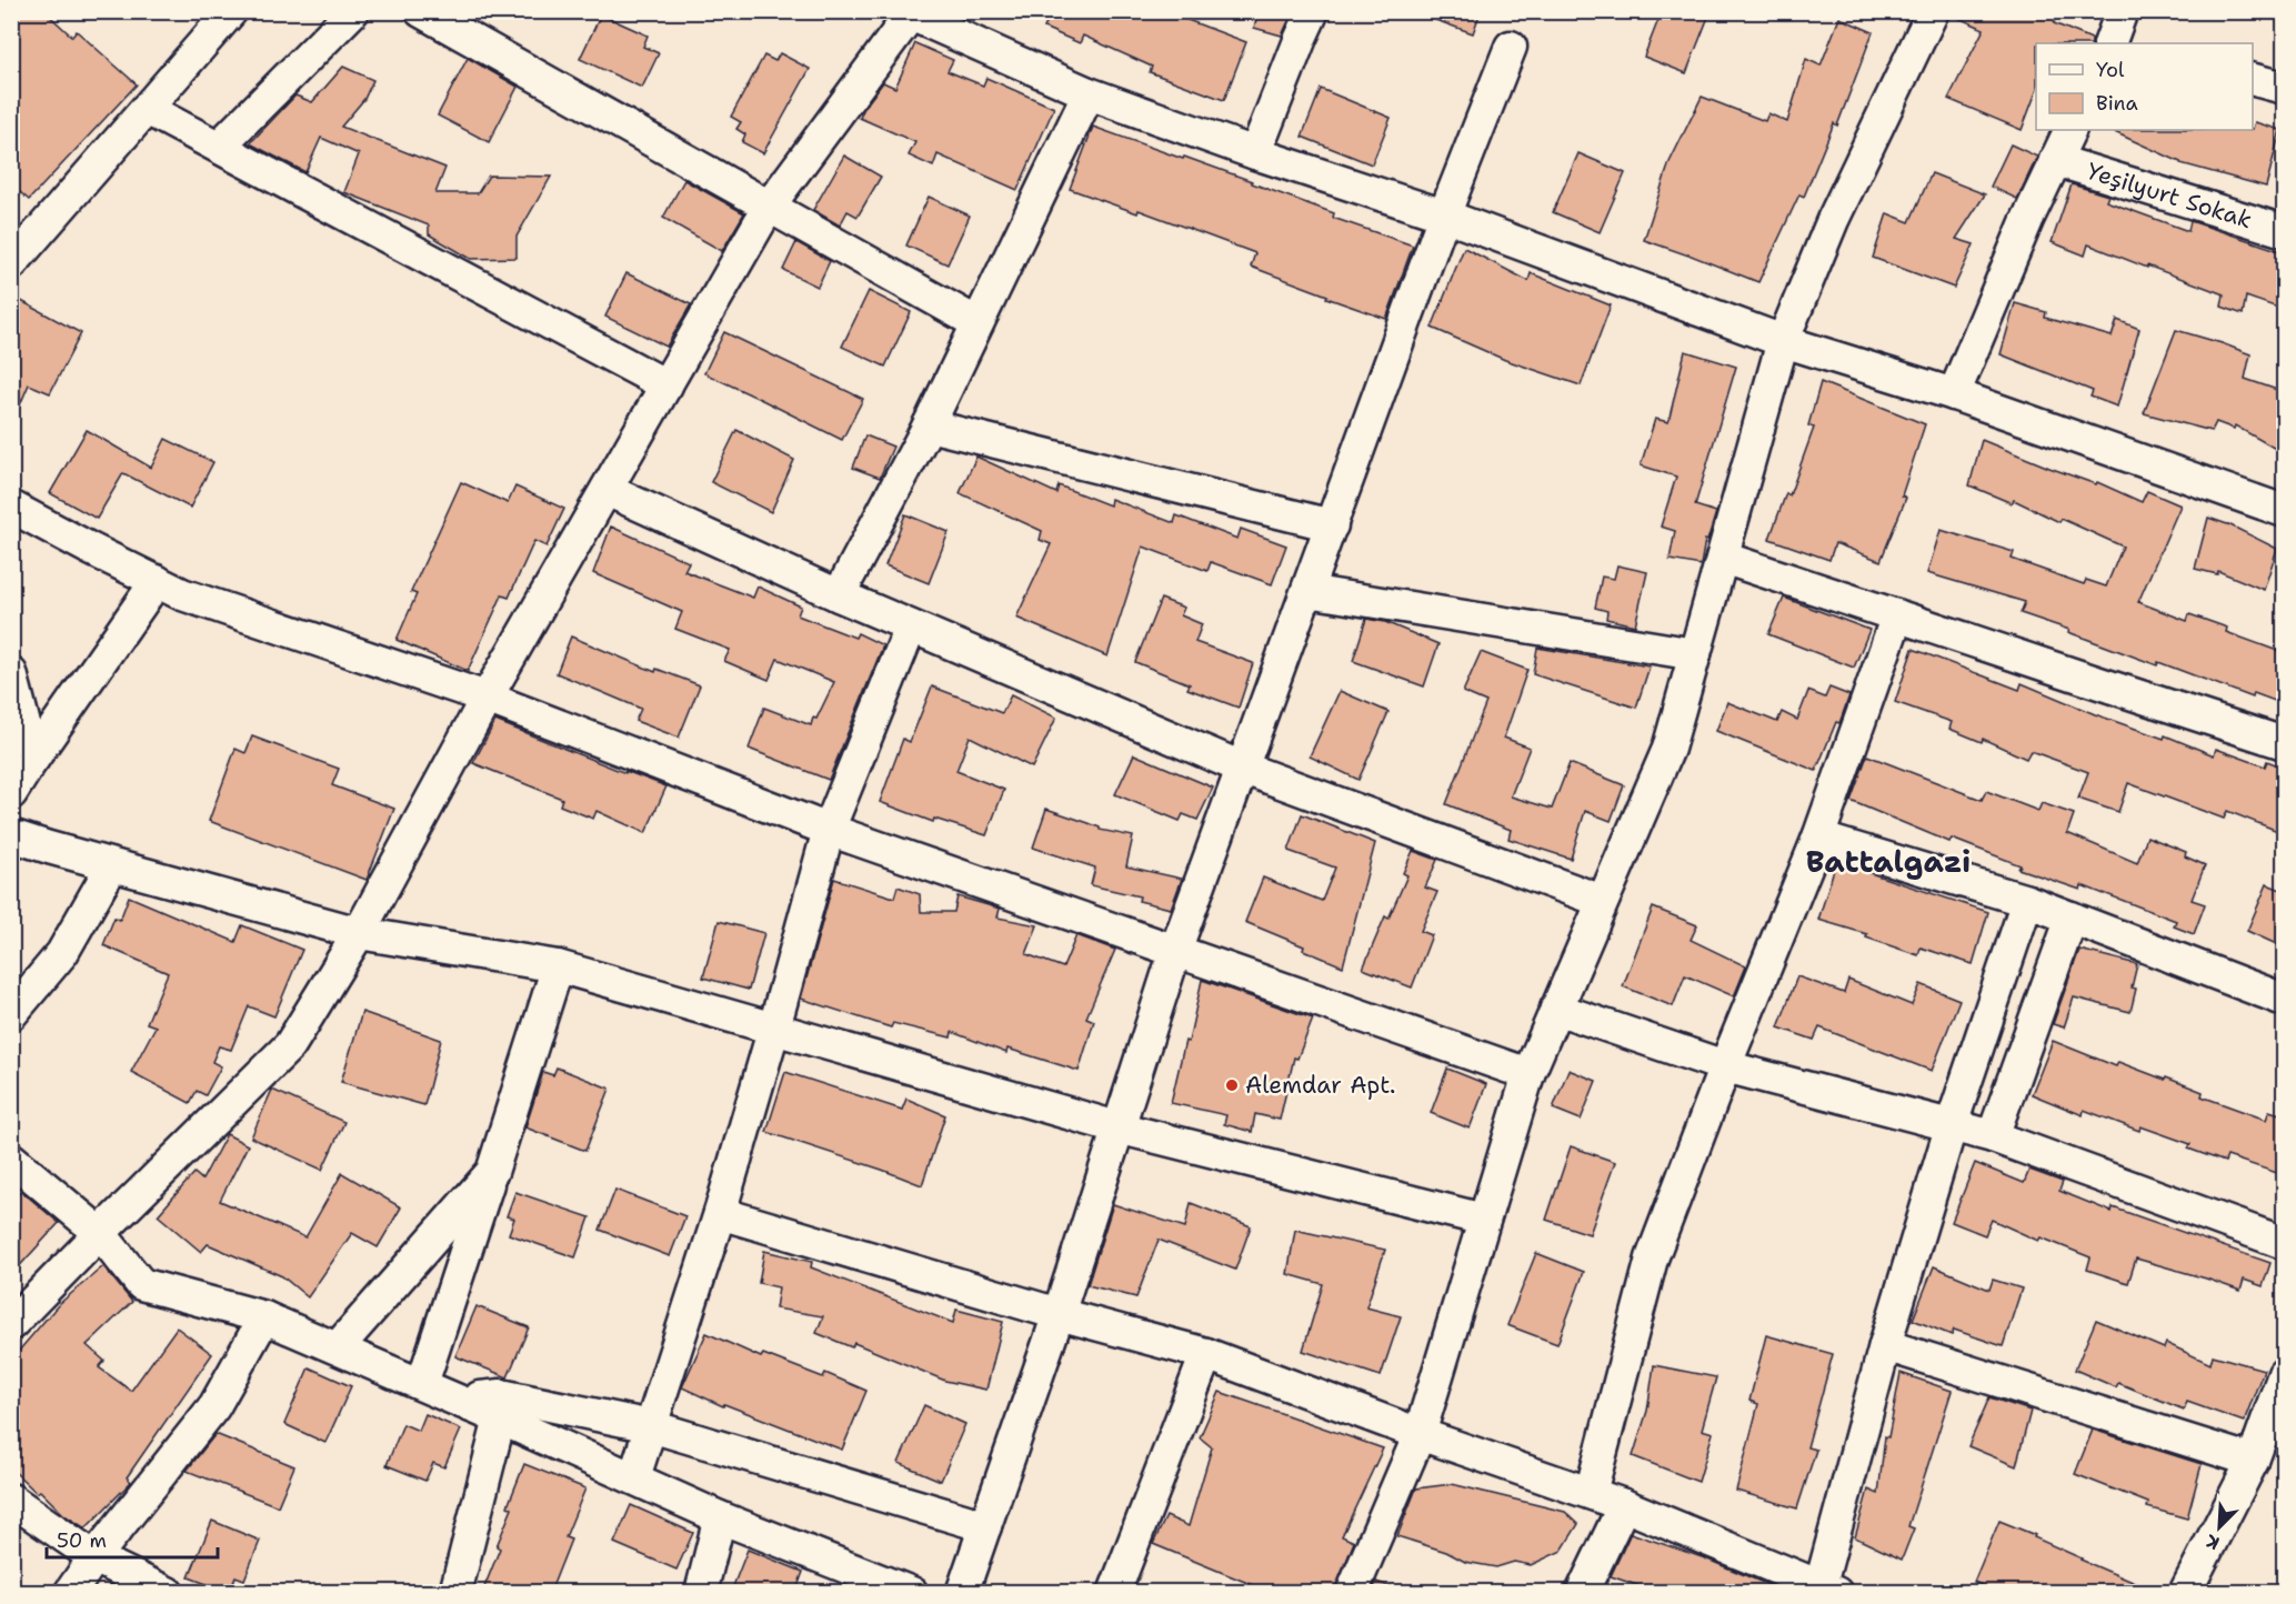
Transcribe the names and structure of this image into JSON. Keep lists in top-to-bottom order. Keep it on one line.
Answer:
{"streets":{"street":["Yeşilyurt Sokak"]},"districts":["Battalgazi"],"places":["Alemdar Apt."],"legend":["Yol","Bina"],"scale_bar":"50 m","north":"bottom left"}
